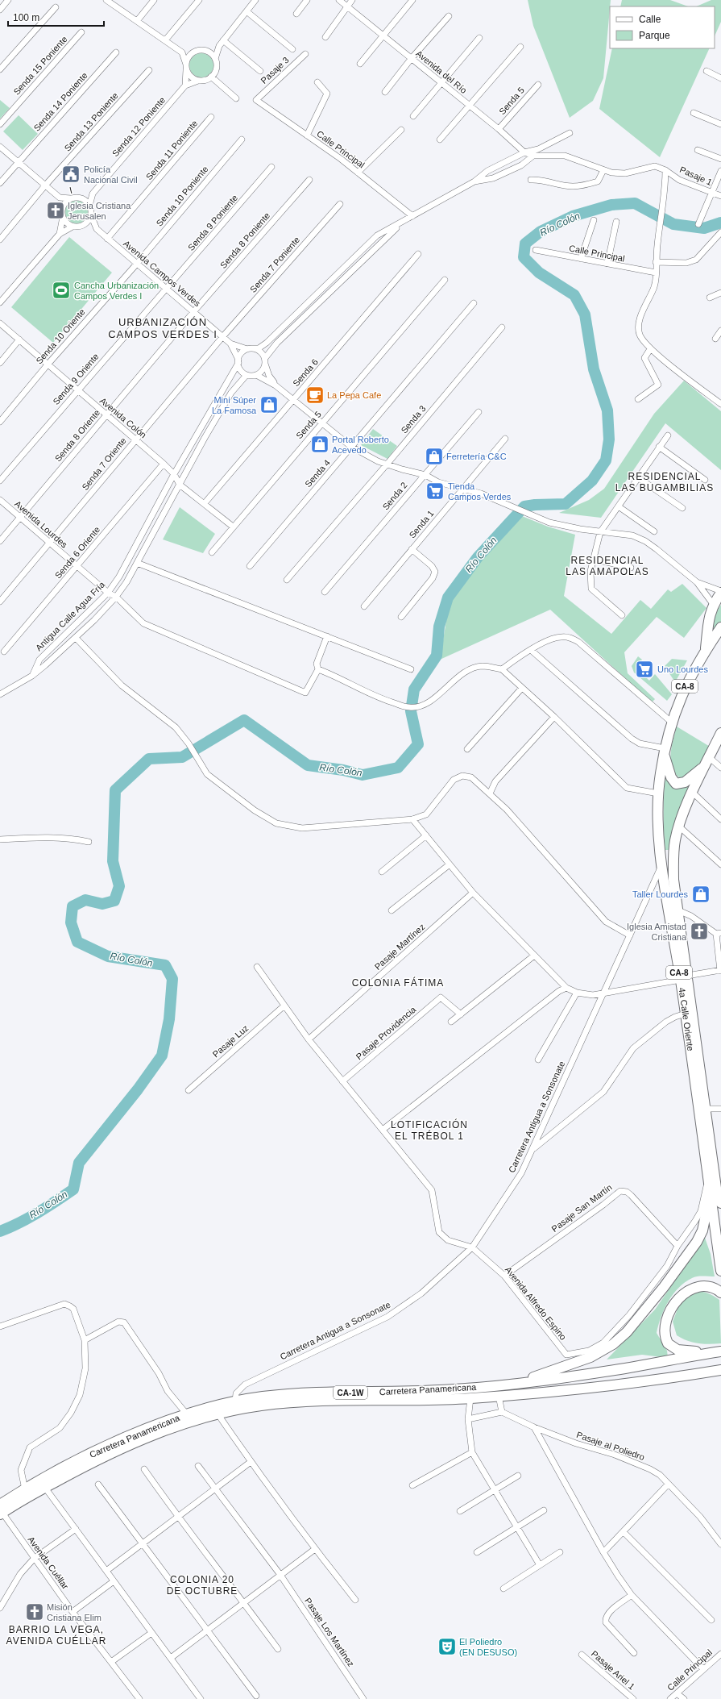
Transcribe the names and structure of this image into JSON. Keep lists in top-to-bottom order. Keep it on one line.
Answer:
{"streets":{"highway":["CA-8","4a Calle Oriente","Carretera Panamericana","CA-1W"],"street":["Senda 15 Poniente","Pasaje 3","Avenida del Río","Senda 5","Senda 14 Poniente","Senda 13 Poniente","Senda 12 Poniente","Calle Principal","Senda 11 Poniente","Pasaje 1","l","Senda 10 Poniente","Senda 9 Poniente","Senda 8 Poniente","Senda 7 Poniente","Avenida Campos Verdes","Senda 10 Oriente","Senda 6","Senda 9 Oriente","Avenida Colón","Senda 3","Senda 8 Oriente","Senda 7 Oriente","Senda 4","Senda 2","Avenida Lourdes","Senda 1","Senda 6 Oriente","Antigua Calle Agua Fría","Pasaje Martínez","Pasaje Providencia","Pasaje Luz","Carretera Antigua a Sonsonate","Pasaje San Martín","Avenida Alfredo Espino","Pasaje al Poliedro","Avenida Cuéllar","Pasaje Los Martínez","Pasaje Ariel 1"]},"crossings":[["Pasaje 3","Calle Principal"],["Avenida del Río","Senda 5"],["Avenida del Río","Pasaje 1"],["Senda 5","Avenida Colón"],["Senda 12 Poniente","l"],["Senda 12 Poniente","Avenida Campos Verdes"],["Senda 11 Poniente","Avenida Campos Verdes"],["l","Avenida Campos Verdes"],["Senda 10 Poniente","Avenida Campos Verdes"],["Senda 10 Poniente","Senda 10 Oriente"],["Senda 9 Poniente","Avenida Campos Verdes"],["Senda 9 Poniente","Senda 9 Oriente"],["Senda 8 Poniente","Avenida Campos Verdes"],["Senda 8 Poniente","Senda 8 Oriente"],["Senda 7 Poniente","Avenida Campos Verdes"],["Senda 7 Poniente","Senda 7 Oriente"],["Avenida Campos Verdes","Senda 10 Oriente"],["Avenida Campos Verdes","Senda 9 Oriente"],["Avenida Campos Verdes","Senda 8 Oriente"],["Avenida Campos Verdes","Senda 7 Oriente"],["Avenida Campos Verdes","Antigua Calle Agua Fría"],["Senda 10 Oriente","Avenida Colón"],["Senda 6","Avenida Colón"],["Senda 9 Oriente","Avenida Colón"],["Avenida Colón","Senda 8 Oriente"],["Avenida Colón","Senda 7 Oriente"],["Avenida Colón","Senda 6 Oriente"],["Avenida Colón","Antigua Calle Agua Fría"],["Senda 8 Oriente","Avenida Lourdes"],["Senda 7 Oriente","Avenida Lourdes"],["Avenida Lourdes","Senda 6 Oriente"],["Avenida Lourdes","Antigua Calle Agua Fría"],["4a Calle Oriente","Carretera Antigua a Sonsonate"],["Carretera Antigua a Sonsonate","Avenida Alfredo Espino"],["Carretera Antigua a Sonsonate","Carretera Panamericana"],["Pasaje San Martín","Avenida Alfredo Espino"],["Carretera Panamericana","Avenida Cuéllar"]],"districts":["URBANIZACIÓN CAMPOS VERDES I","RESIDENCIAL LAS BUGAMBILIAS","RESIDENCIAL LAS AMAPOLAS","COLONIA FÁTIMA","LOTIFICACIÓN EL TRÉBOL 1","COLONIA 20 DE OCTUBRE","BARRIO LA VEGA, AVENIDA CUÉLLAR"],"water":["Río Colón"],"places":{"public building":["Policía Nacional Civil"],"church":["Iglesia Cristiana Jerusalen","Iglesia Amistad Cristiana","Misión Cristiana Elim"],"sports":["Cancha Urbanización Campos Verdes I"],"cafe":["La Pepa Cafe"],"shop":["Mini Súper La Famosa","Portal Roberto Acevedo","Ferretería C&C","Taller Lourdes"],"supermarket":["Tienda Campos Verdes","Uno Lourdes"],"theatre":["El Poliedro (EN DESUSO)"]},"legend":["Calle","Parque"],"scale_bar":"100 m"}
